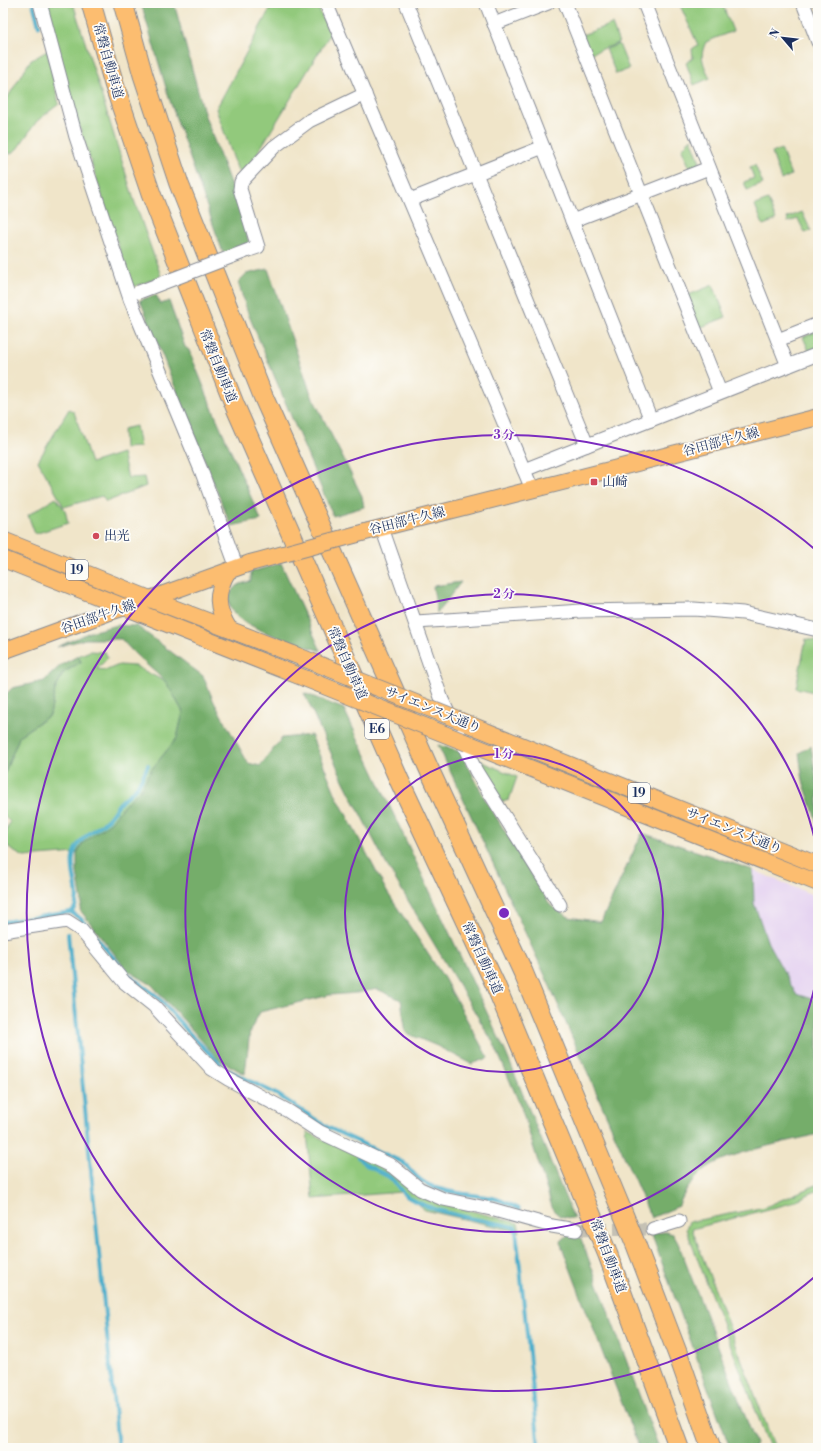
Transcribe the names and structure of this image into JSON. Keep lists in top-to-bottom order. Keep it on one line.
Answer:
{"streets":{"highway":["常磐自動車道","E6"],"main road":["谷田部牛久線","19","サイエンス大通り"]},"crossings":[["谷田部牛久線","サイエンス大通り"]],"places":{"transit":["山崎"],"other":["出光"]},"north":"top left","rings":["3 分","2 分","1 分"]}
